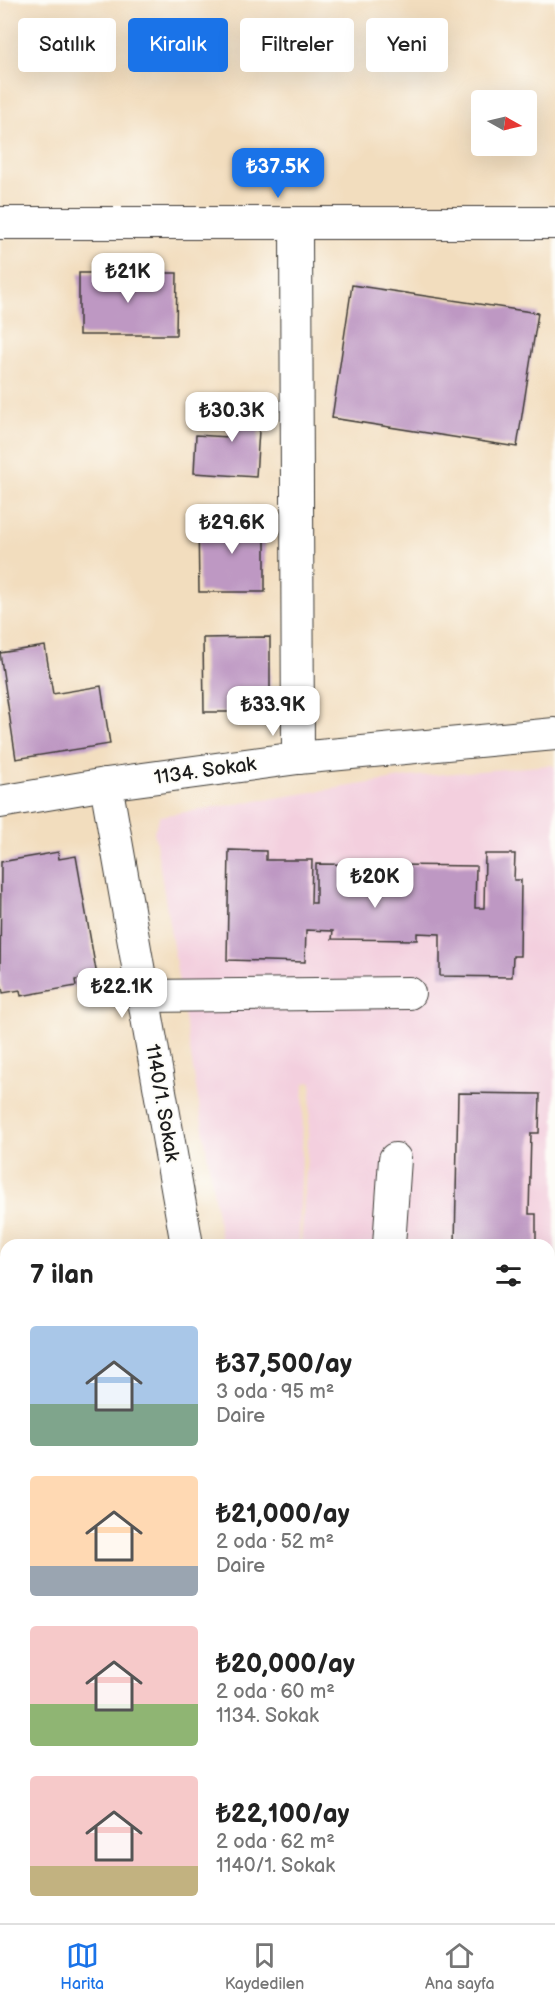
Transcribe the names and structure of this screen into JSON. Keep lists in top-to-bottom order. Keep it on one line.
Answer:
{"streets":{"street":["1134. Sokak","1140/1. Sokak"]},"crossings":[["1134. Sokak","1140/1. Sokak"]],"north":"right","page":{"chip":["Satılık","Kiralık","Filtreler","Yeni"],"price":["₺37.5K","₺21K","₺30.3K","₺29.6K","₺33.9K","₺20K","₺22.1K"],"heading":"7 ilan","list":[{"name":"₺37,500/ay","note":"3 oda · 95 m² · Daire"},{"name":"₺21,000/ay","note":"2 oda · 52 m² · Daire"},{"name":"₺20,000/ay","note":"2 oda · 60 m² · 1134. Sokak"},{"name":"₺22,100/ay","note":"2 oda · 62 m² · 1140/1. Sokak"}],"tabs":["Harita","Kaydedilen","Ana sayfa"]}}
